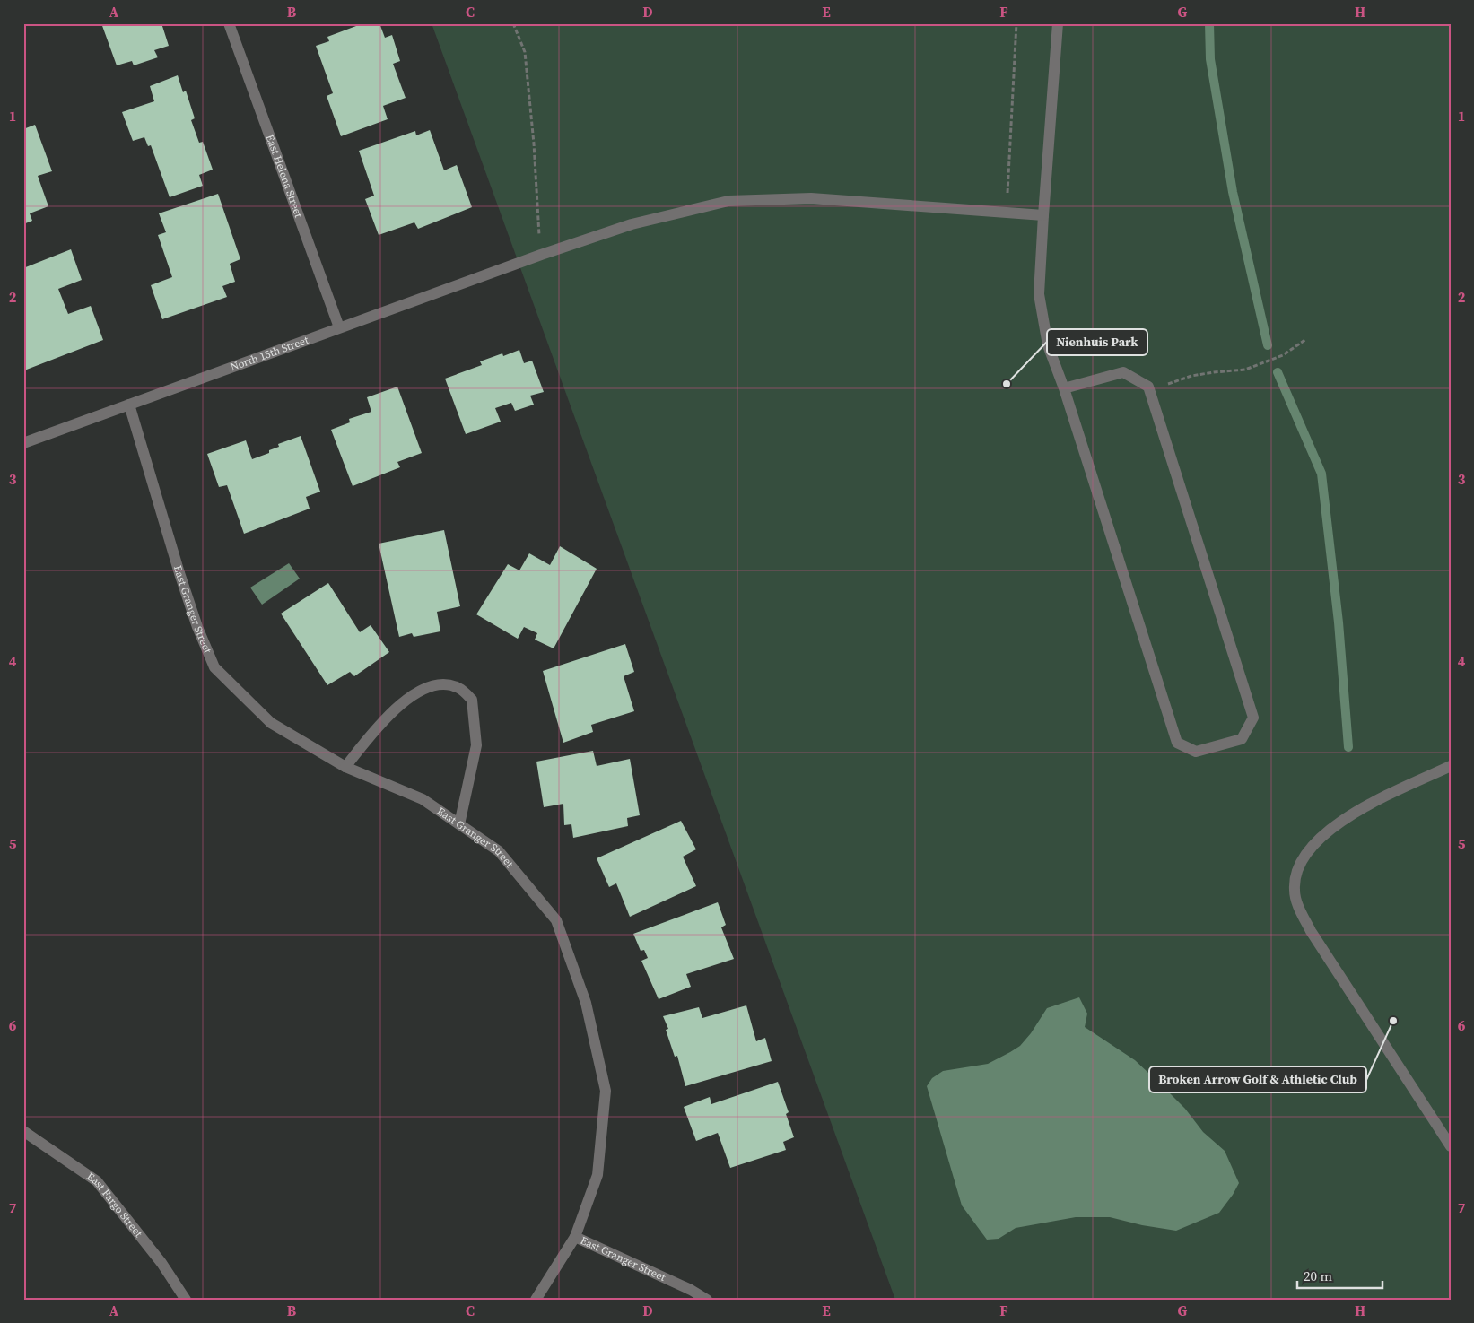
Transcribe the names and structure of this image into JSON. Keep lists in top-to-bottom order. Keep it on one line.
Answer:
{"streets":{"street":["East Helena Street","North 15th Street","East Granger Street","East Fargo Street"]},"crossings":[["East Helena Street","North 15th Street"],["North 15th Street","East Granger Street"]],"places":["Nienhuis Park","Broken Arrow Golf & Athletic Club"],"scale_bar":"20 m","grid":{"columns":["A","B","C","D","E","F","G","H"],"rows":["1","2","3","4","5","6","7"]}}
